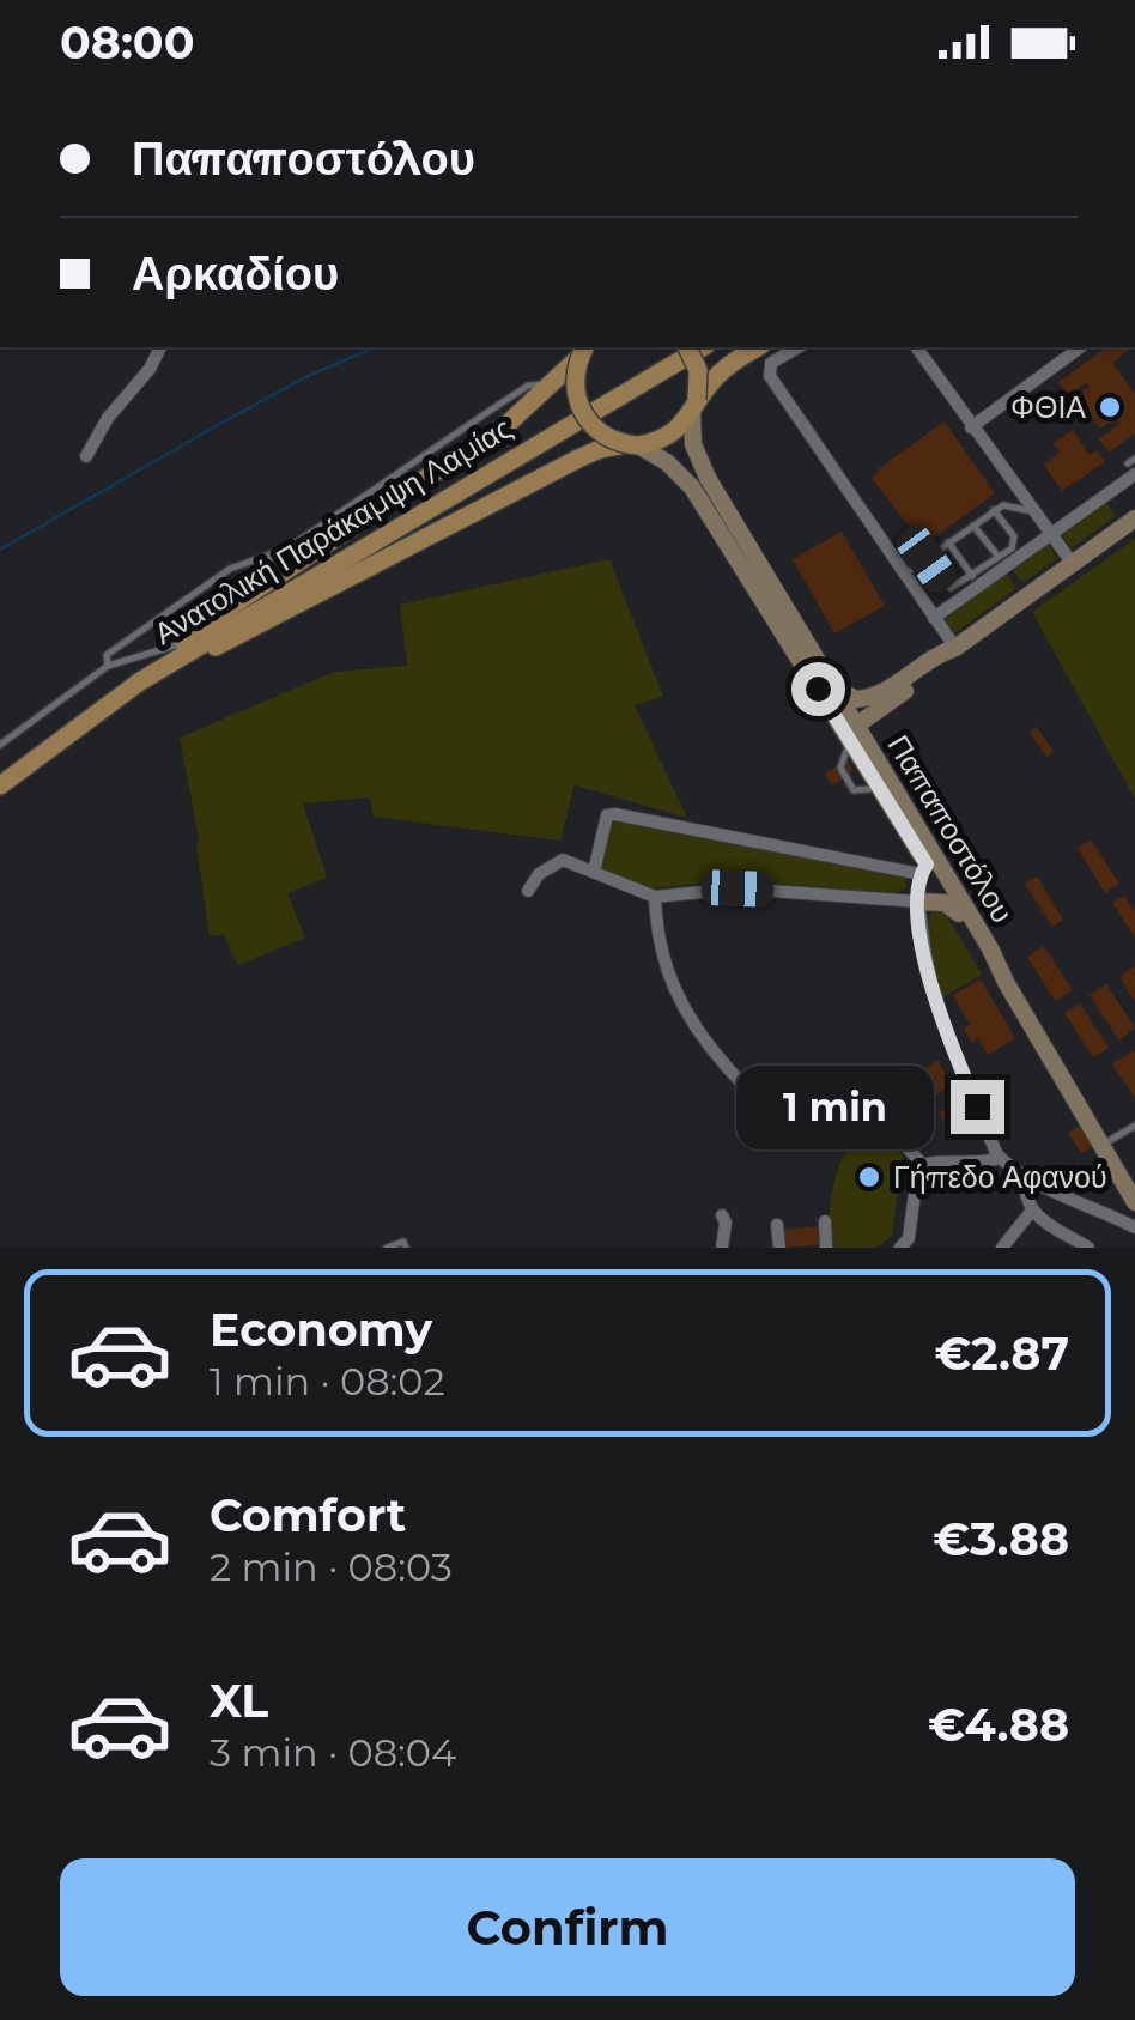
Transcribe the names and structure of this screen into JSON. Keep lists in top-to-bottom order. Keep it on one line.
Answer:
{"streets":{"main road":["Ανατολική Παράκαμψη Λαμίας","Παπαποστόλου"]},"places":["ΦΘΙΑ","Γήπεδο Αφανού"],"page":{"status":"08:00","banner":["Παπαποστόλου","Αρκαδίου"],"bubble":"1 min","list":[{"name":"Economy","note":"1 min · 08:02","value":"€2.87"},{"name":"Comfort","note":"2 min · 08:03","value":"€3.88"},{"name":"XL","note":"3 min · 08:04","value":"€4.88"}],"buttons":"Confirm"}}
